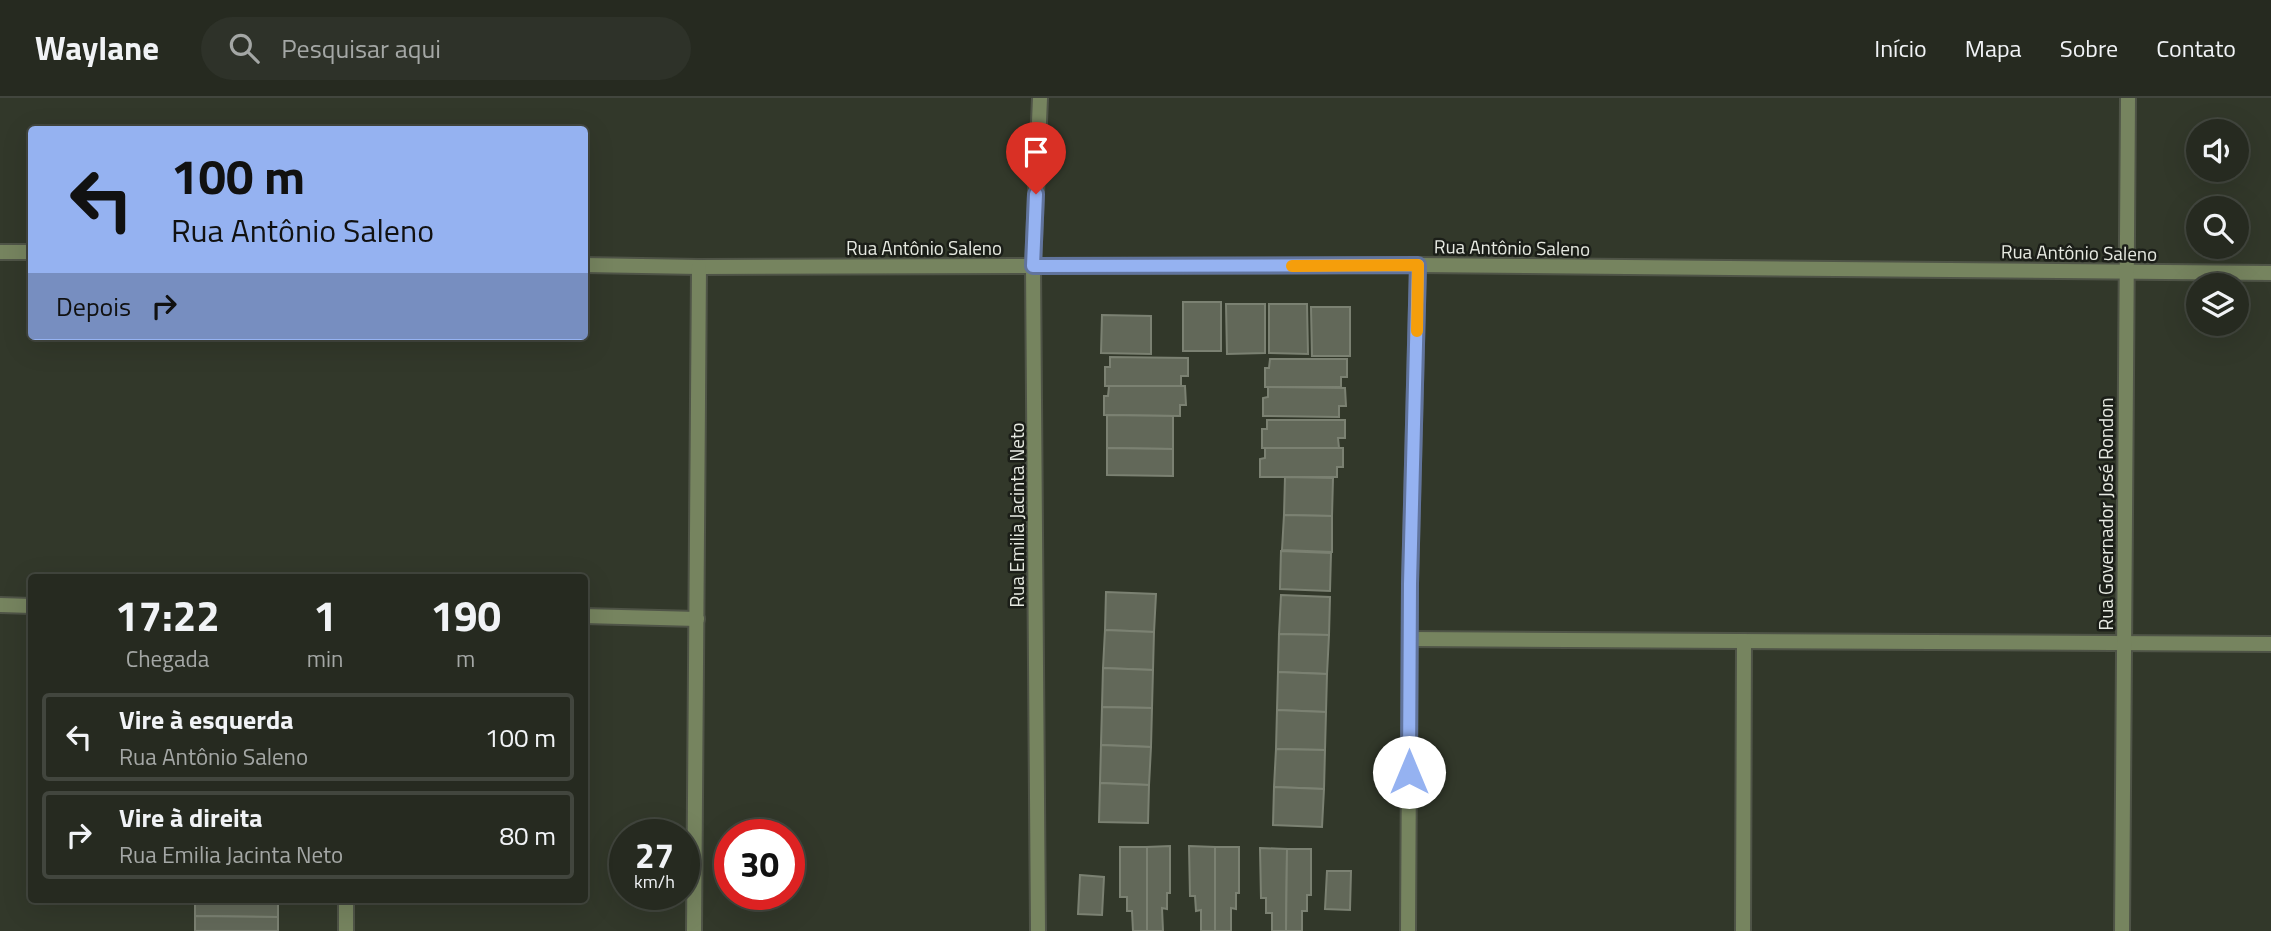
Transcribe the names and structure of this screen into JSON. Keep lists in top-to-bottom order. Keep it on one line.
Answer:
{"streets":{"street":["Rua Antônio Saleno","Rua Governador José Rondon","Rua Emilia Jacinta Neto"]},"crossings":[["Rua Antônio Saleno","Rua Governador José Rondon"],["Rua Antônio Saleno","Rua Emilia Jacinta Neto"]],"page":{"header":"Waylane","search":"Pesquisar aqui","nav":["Início","Mapa","Sobre","Contato"],"turn":["100 m","Rua Antônio Saleno"],"then":"Depois","eta":["17:22","Chegada","1","min","190","m"],"list":[{"name":"Vire à esquerda","note":"Rua Antônio Saleno","value":"100 m"},{"name":"Vire à direita","note":"Rua Emilia Jacinta Neto","value":"80 m"}],"speed":"27 km/h","limit":"30"}}
